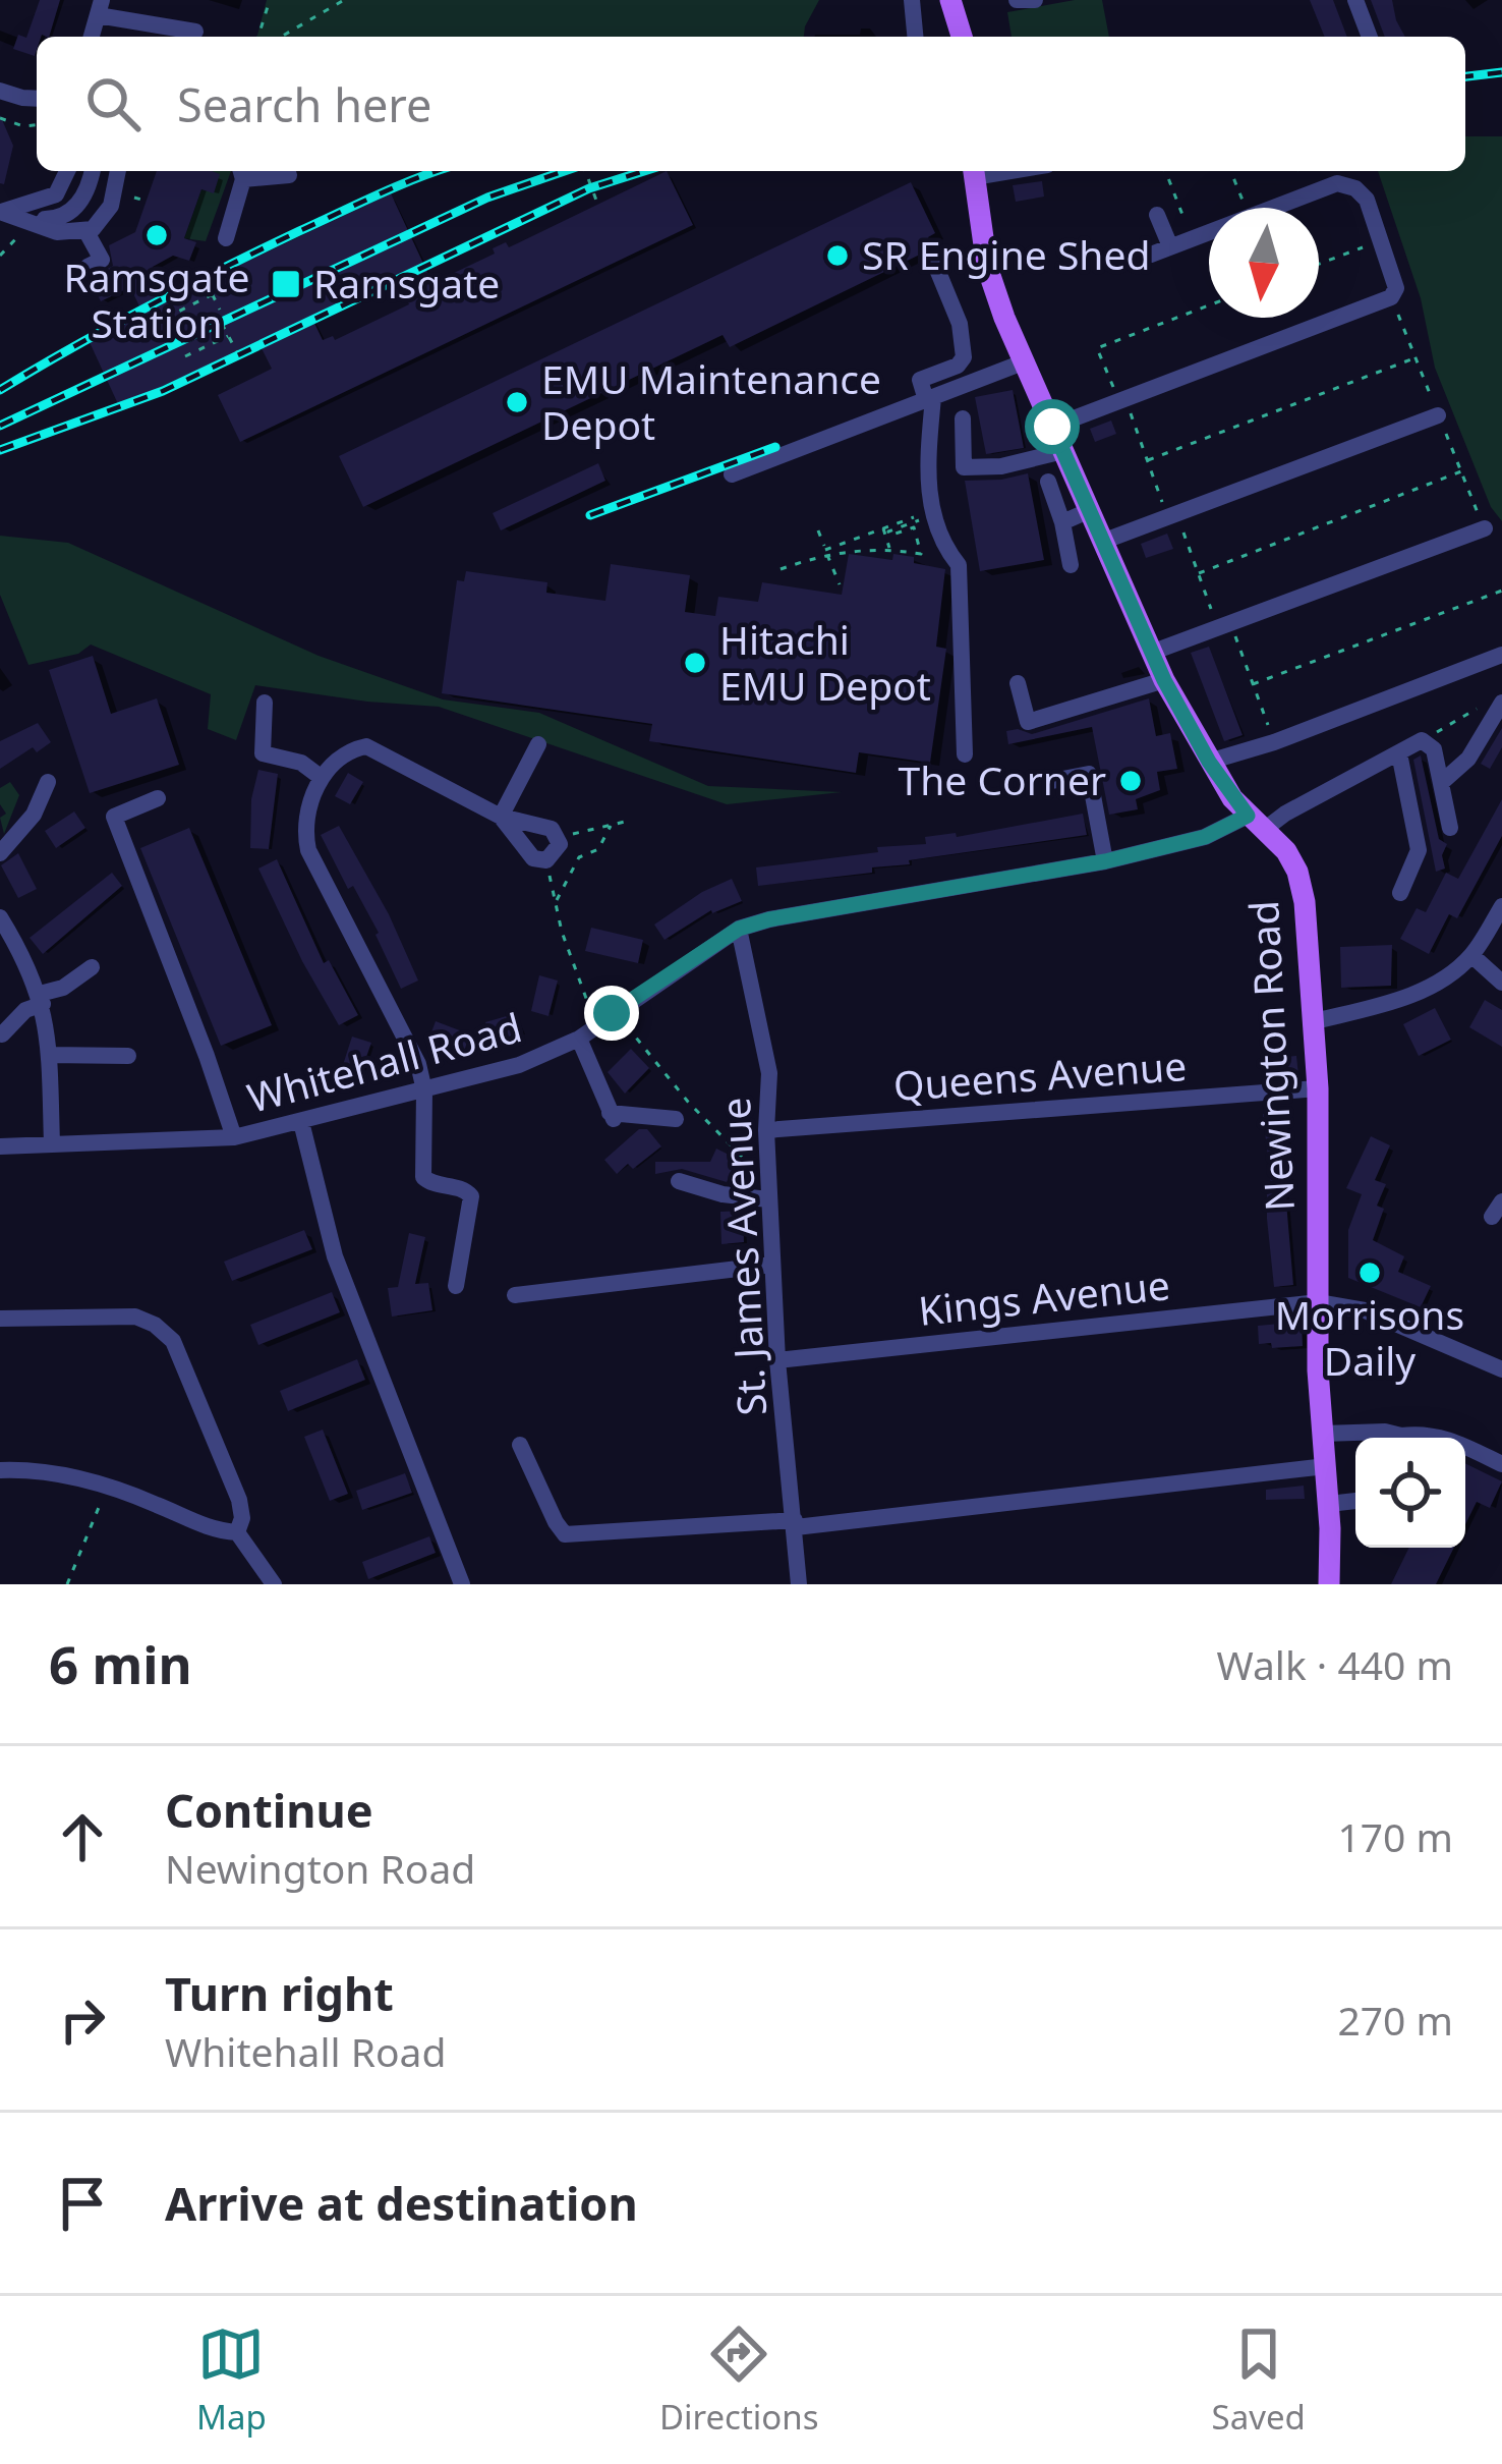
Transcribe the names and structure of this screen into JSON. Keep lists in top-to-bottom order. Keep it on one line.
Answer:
{"streets":{"main road":["Newington Road"],"street":["Whitehall Road","Queens Avenue","St. James Avenue","Kings Avenue"]},"crossings":[["Newington Road","Whitehall Road"],["Newington Road","Queens Avenue"],["Newington Road","Kings Avenue"],["Whitehall Road","St. James Avenue"],["Queens Avenue","St. James Avenue"],["St. James Avenue","Kings Avenue"]],"places":{"other":["Ramsgate Station","SR Engine Shed","EMU Maintenance Depot","Hitachi EMU Depot","The Corner","Morrisons Daily"],"transit":["Ramsgate"]},"north":"bottom","page":{"search":"Search here","heading":["6 min","Walk · 440 m"],"list":[["Continue","Newington Road","170 m"],["Turn right","Whitehall Road","270 m"],"Arrive at destination"],"nav":["Map","Directions","Saved"]}}
